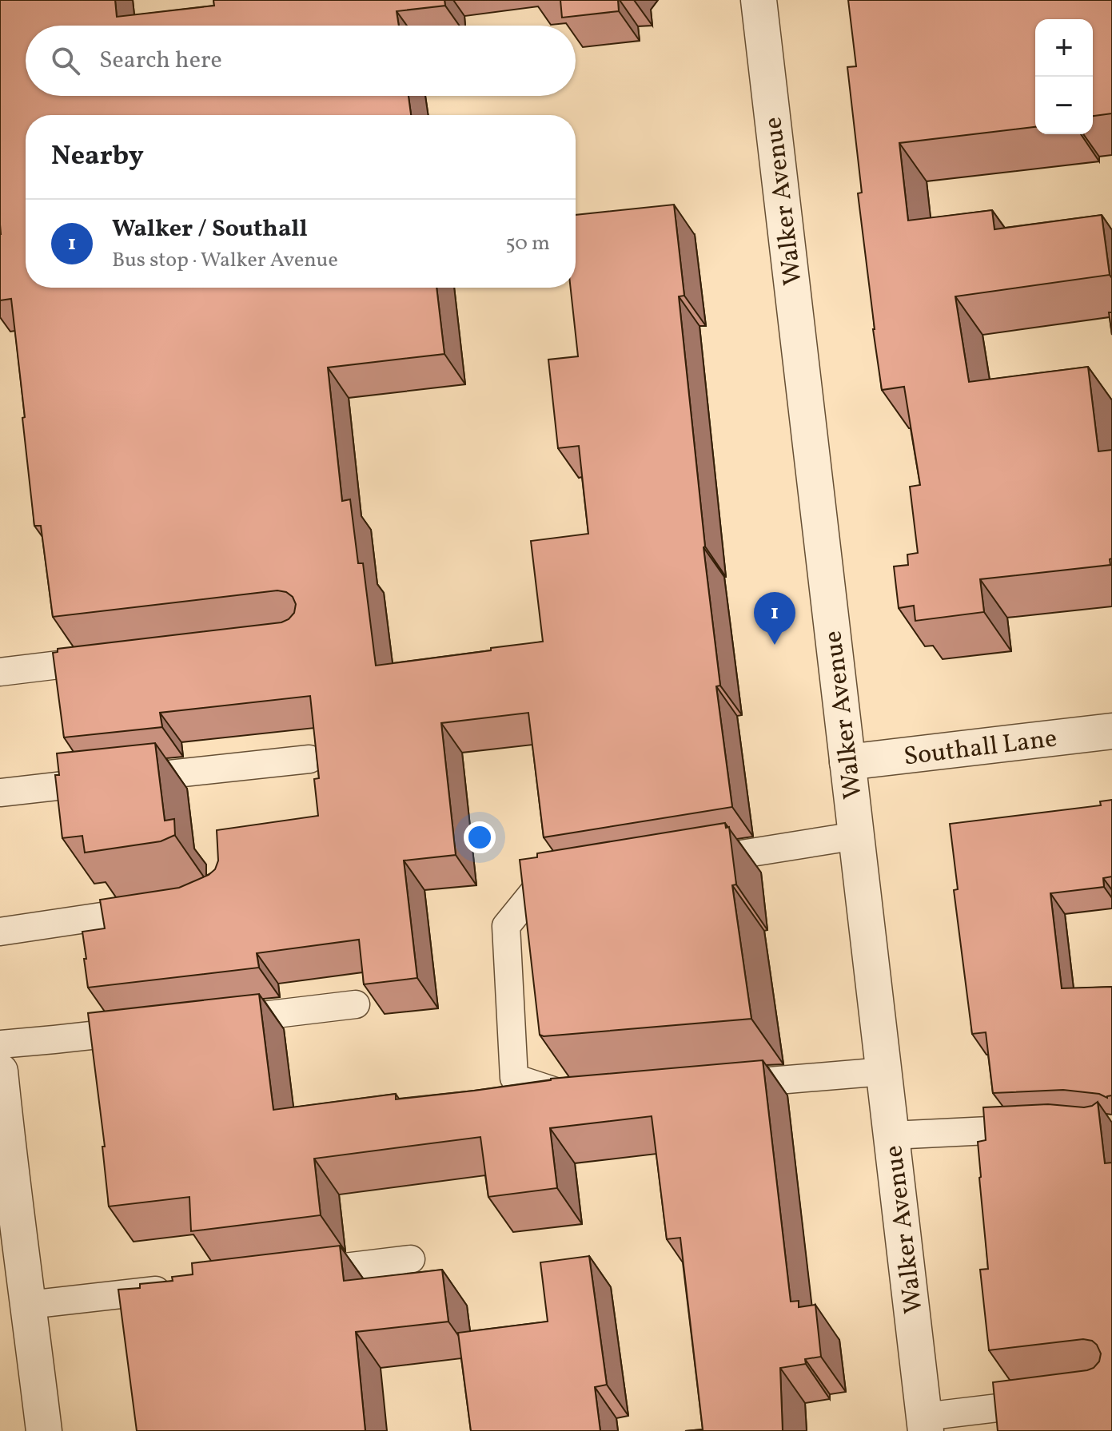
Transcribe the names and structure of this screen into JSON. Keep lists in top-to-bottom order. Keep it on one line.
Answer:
{"streets":{"street":["Walker Avenue","Southall Lane"]},"crossings":[["Walker Avenue","Southall Lane"]],"page":{"map_buttons":["+","−"],"search":"Search here","heading":"Nearby","list":[{"mark":"1","name":"Walker / Southall","note":"Bus stop · Walker Avenue","value":"50 m"}],"pins":"1"}}
